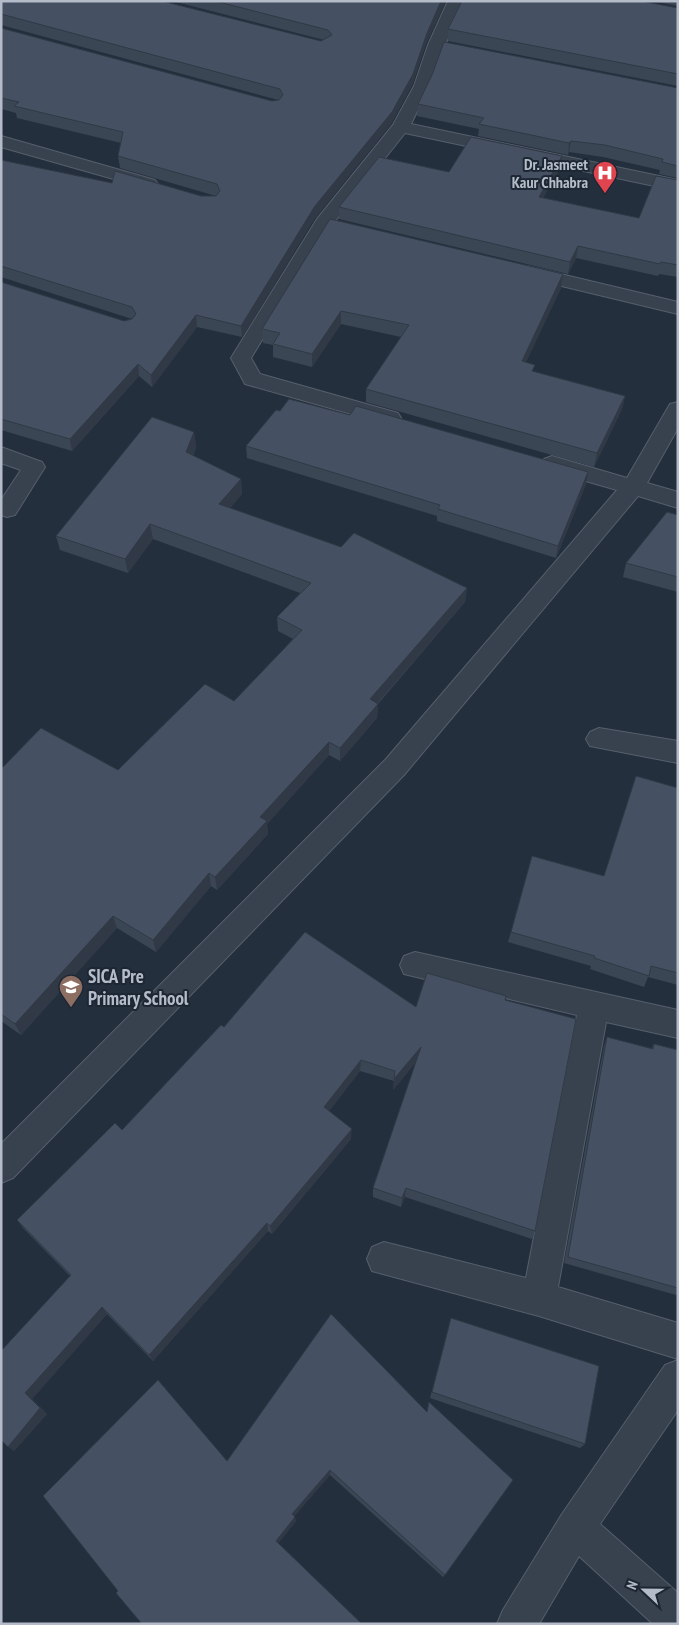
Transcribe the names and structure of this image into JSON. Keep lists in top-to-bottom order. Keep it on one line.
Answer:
{"places":{"hospital":["Dr. Jasmeet Kaur Chhabra"],"school or university":["SICA Pre Primary School"]},"north":"left"}
